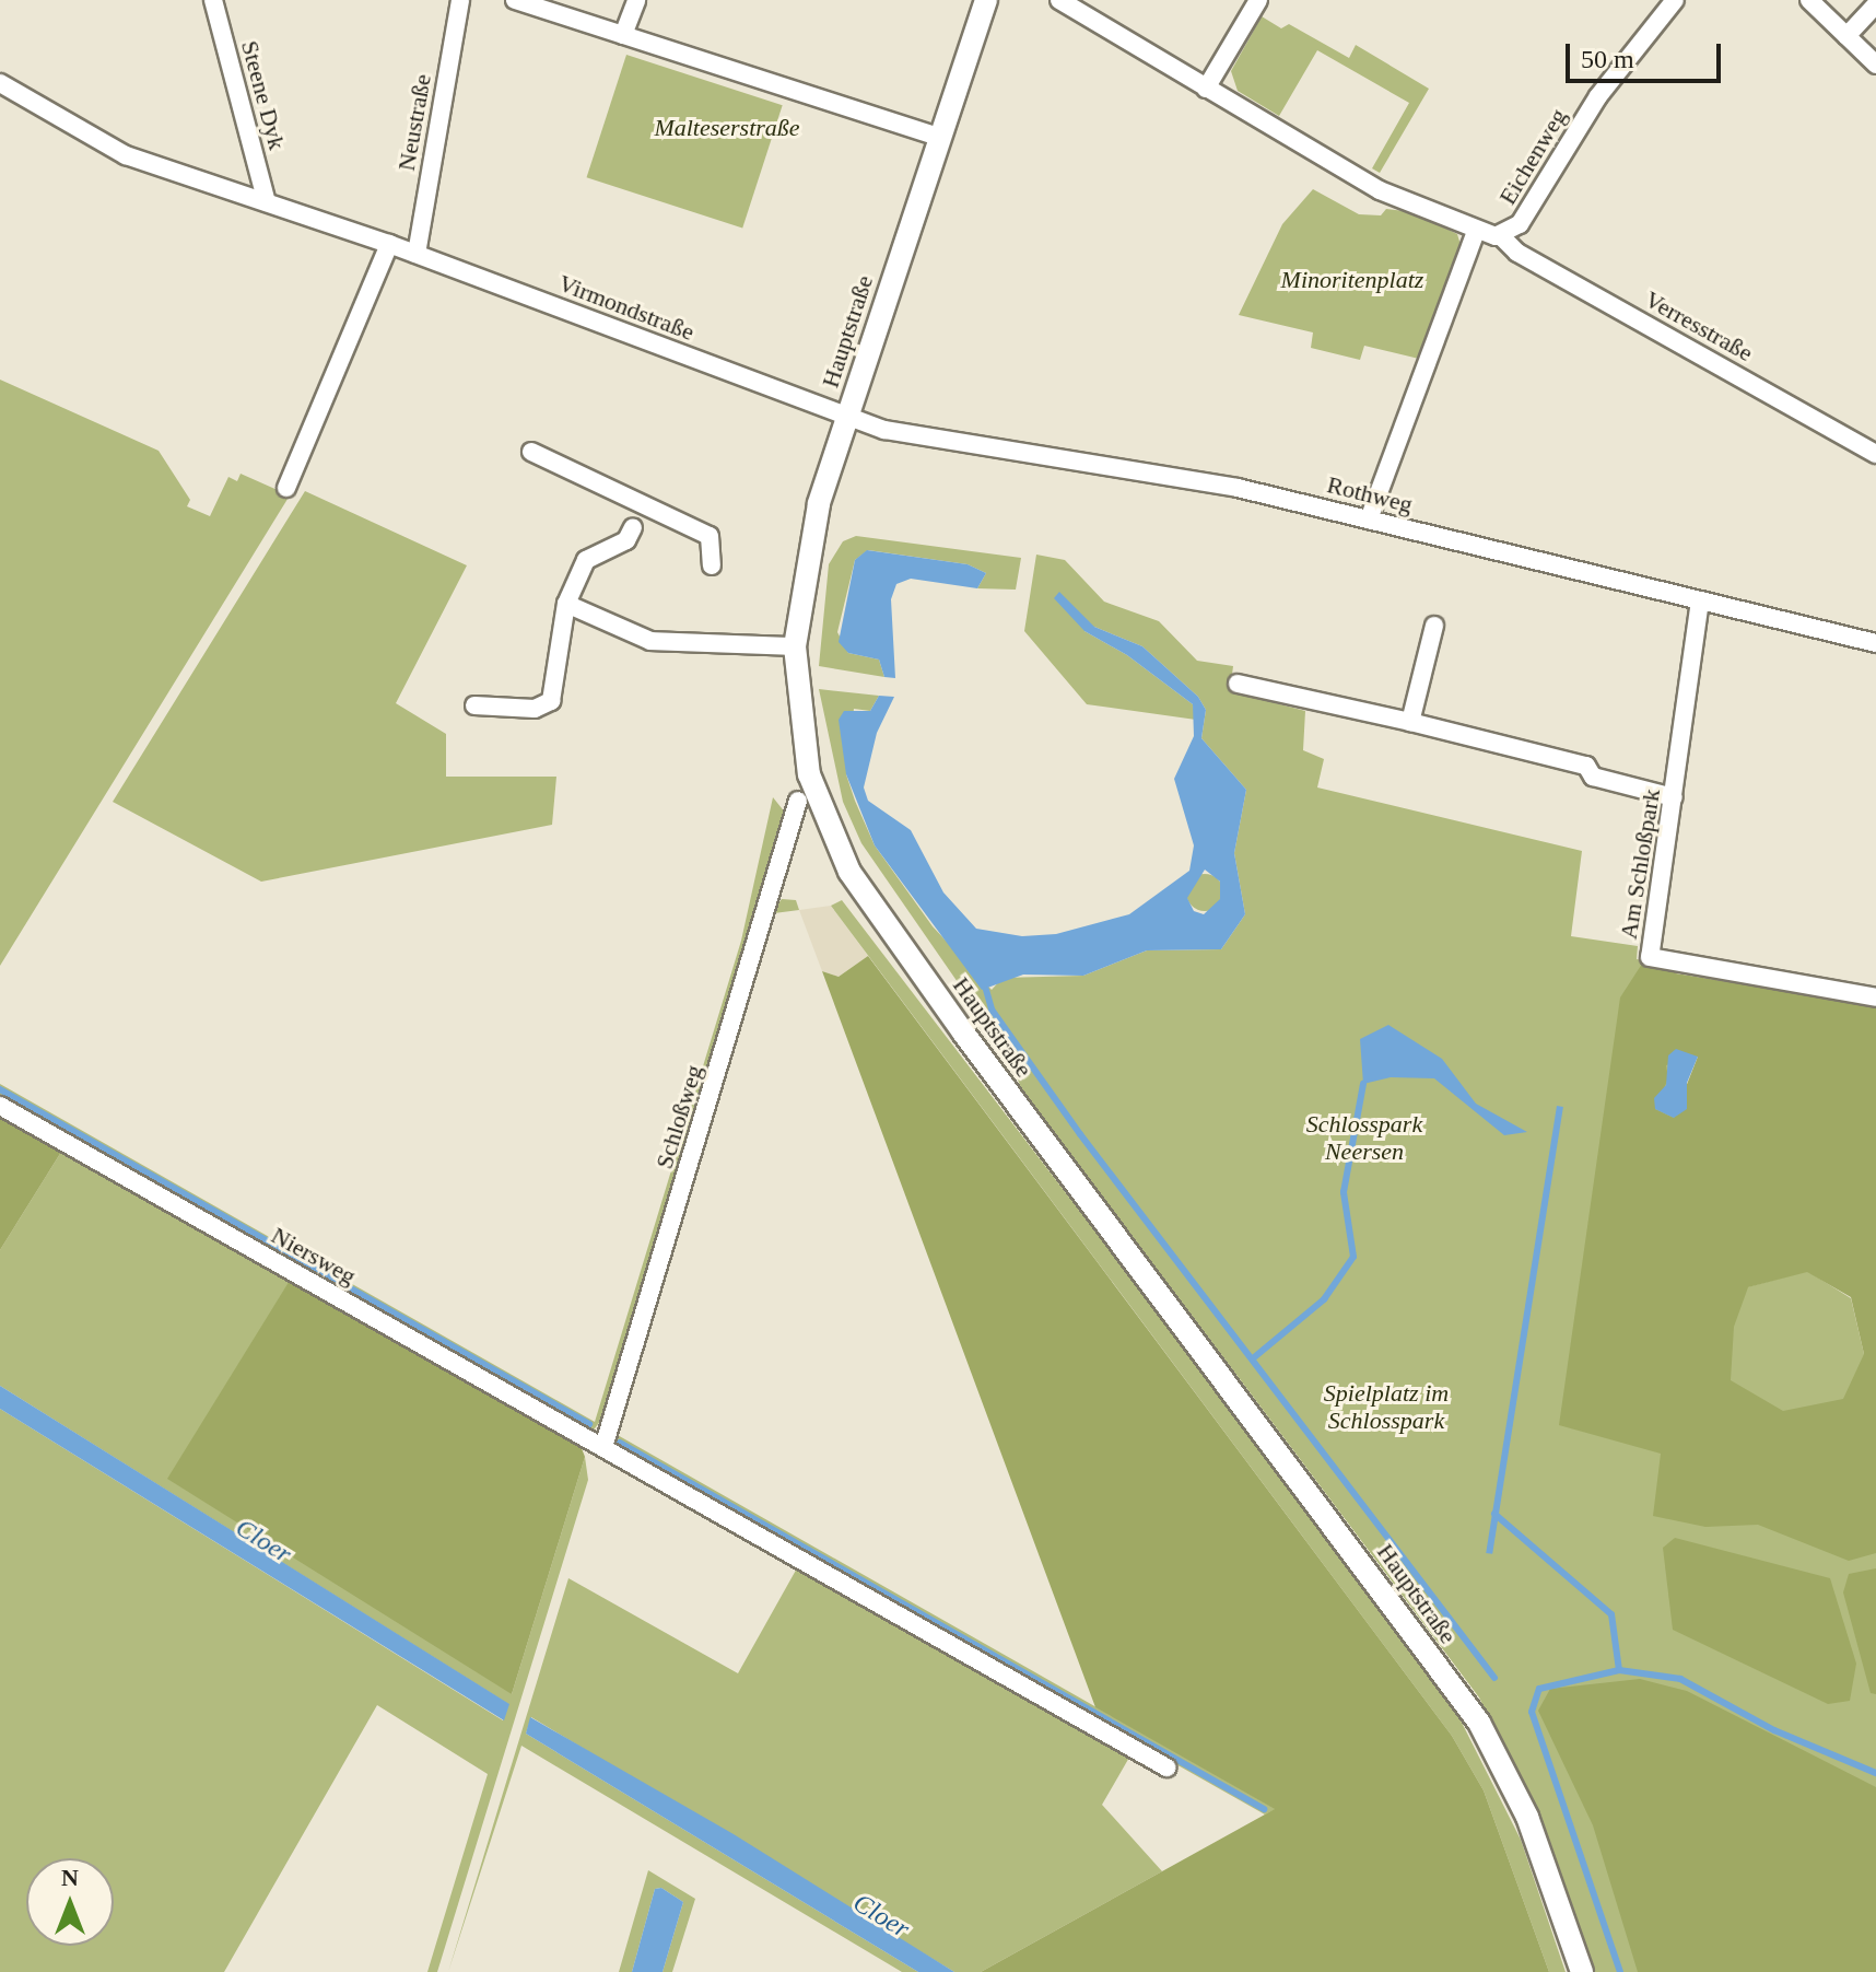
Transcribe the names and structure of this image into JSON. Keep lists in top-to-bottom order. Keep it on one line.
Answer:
{"streets":{"street":["Steene Dyk","Neustraße","Eichenweg","Virmondstraße","Verresstraße","Hauptstraße","Rothweg","Am Schloßpark","Schloßweg","Niersweg"]},"crossings":[["Steene Dyk","Virmondstraße"],["Neustraße","Virmondstraße"],["Eichenweg","Verresstraße"],["Eichenweg","Rothweg"],["Virmondstraße","Hauptstraße"],["Virmondstraße","Rothweg"],["Hauptstraße","Rothweg"],["Rothweg","Am Schloßpark"],["Schloßweg","Niersweg"]],"water":["Cloer"],"parks":["Malteserstraße","Minoritenplatz","Schlosspark Neersen","Spielplatz im Schlosspark"],"scale_bar":"50 m","north":"top"}
